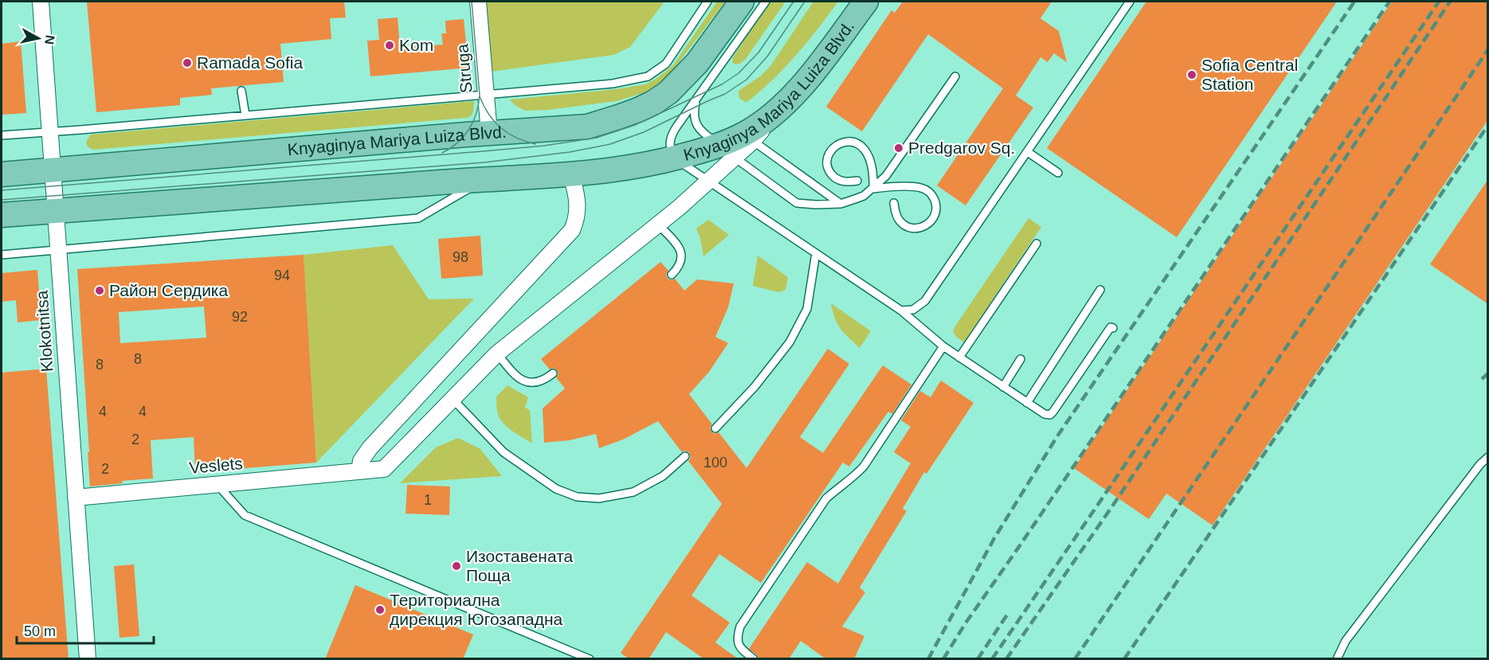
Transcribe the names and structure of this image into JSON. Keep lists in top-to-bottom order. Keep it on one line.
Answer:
{"streets":{"main road":["Knyaginya Mariya Luiza Blvd."],"street":["Struga","Klokotnitsa","Veslets"]},"crossings":[["Struga","Knyaginya Mariya Luiza Blvd."],["Knyaginya Mariya Luiza Blvd.","Klokotnitsa"],["Knyaginya Mariya Luiza Blvd.","Veslets"],["Klokotnitsa","Veslets"]],"places":["Kom","Ramada Sofia","Sofia Central Station","Predgarov Sq.","Район Сердика","Изоставената Поща","Териториална дирекция Югозападна"],"house_numbers":["98","94","92","8","8","4","4","2","100","2","1"],"scale_bar":"50 m","north":"right"}
